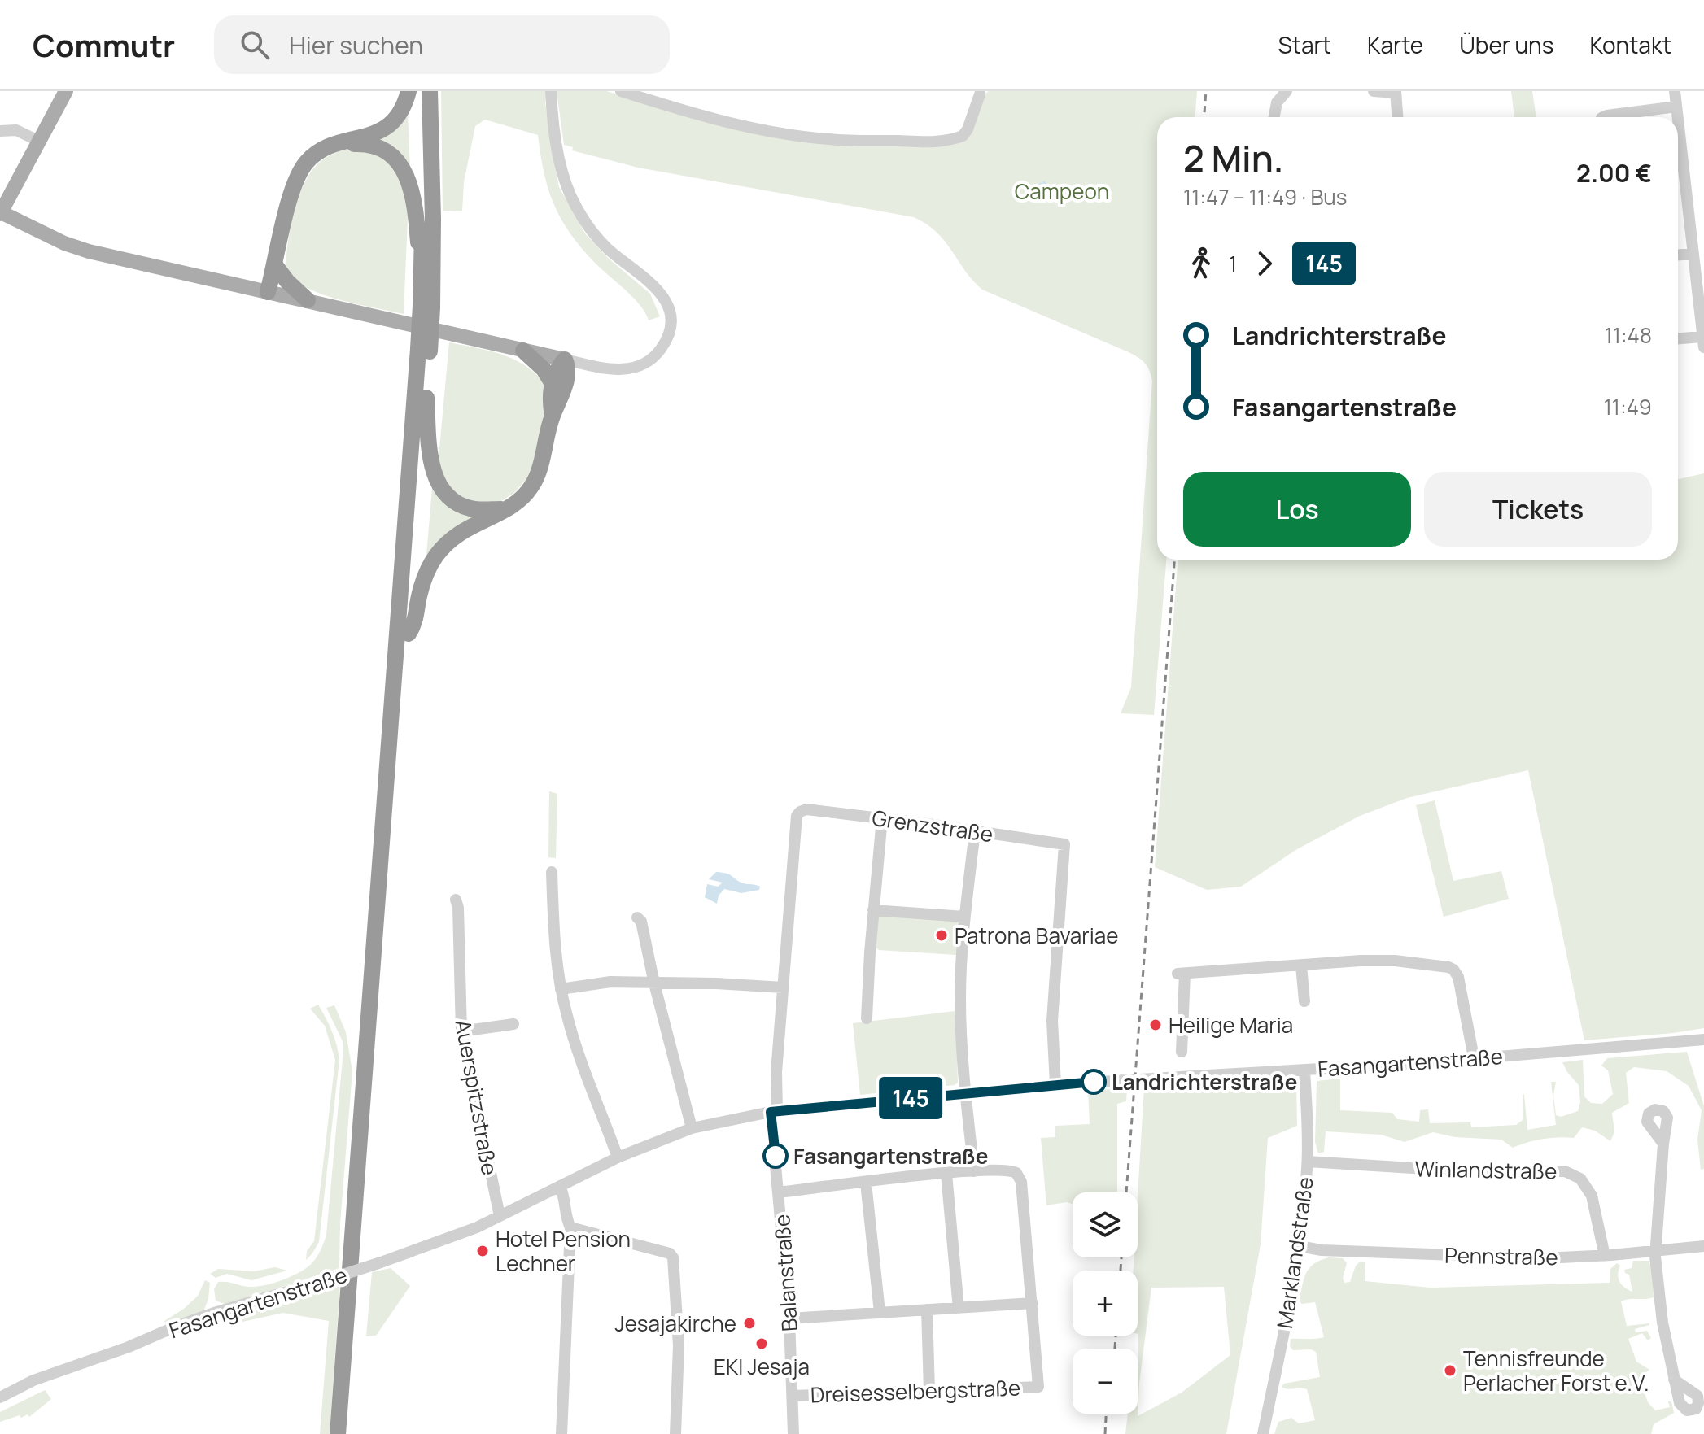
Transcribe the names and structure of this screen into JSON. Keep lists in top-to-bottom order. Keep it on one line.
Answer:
{"streets":{"street":["Grenzstraße","Fasangartenstraße","Auerspitzstraße","Winlandstraße","Marklandstraße","Pennstraße","Balanstraße","Dreisesselbergstraße"]},"crossings":[["Grenzstraße","Fasangartenstraße"],["Grenzstraße","Balanstraße"],["Fasangartenstraße","Auerspitzstraße"],["Fasangartenstraße","Marklandstraße"],["Fasangartenstraße","Balanstraße"],["Winlandstraße","Marklandstraße"],["Winlandstraße","Pennstraße"],["Marklandstraße","Pennstraße"],["Balanstraße","Dreisesselbergstraße"]],"parks":["Campeon"],"places":["Patrona Bavariae","Heilige Maria","Landrichterstraße","Fasangartenstraße","Hotel Pension Lechner","Jesajakirche","EKI Jesaja","Tennisfreunde Perlacher Forst e.V."],"lines":["bus line 145"],"page":{"header":"Commutr","search":"Hier suchen","nav":["Start","Karte","Über uns","Kontakt"],"on_map":"145","heading":["2 Min.","11:47 – 11:49 · Bus","2.00 €"],"legs":["1","145"],"list":[{"name":"Landrichterstraße","value":"11:48"},{"name":"Fasangartenstraße","value":"11:49"}],"buttons":["Los","Tickets"],"map_buttons":["+","−"]}}
